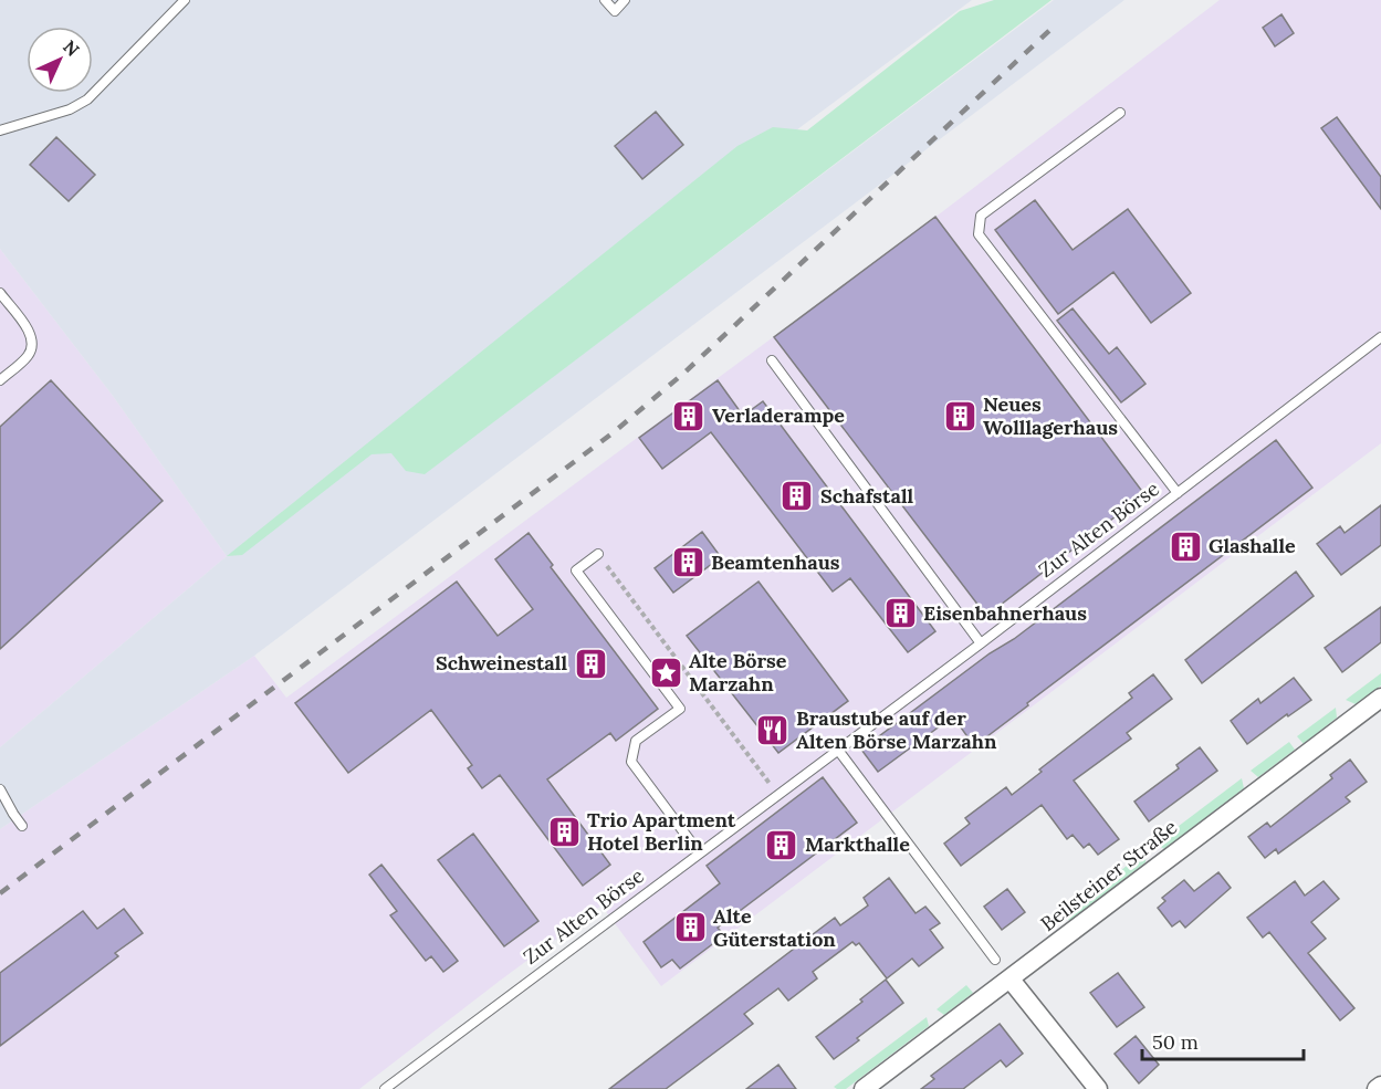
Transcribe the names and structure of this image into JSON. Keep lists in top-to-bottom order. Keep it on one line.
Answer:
{"streets":{"street":["Beilsteiner Straße"],"lane":["Zur Alten Börse"]},"places":{"building":["Verladerampe","Neues Wolllagerhaus","Schafstall","Glashalle","Beamtenhaus","Eisenbahnerhaus","Schweinestall","Trio Apartment Hotel Berlin","Markthalle","Alte Güterstation"],"place":["Alte Börse Marzahn"],"restaurant":["Braustube auf der Alten Börse Marzahn"]},"scale_bar":"50 m","north":"top right"}
